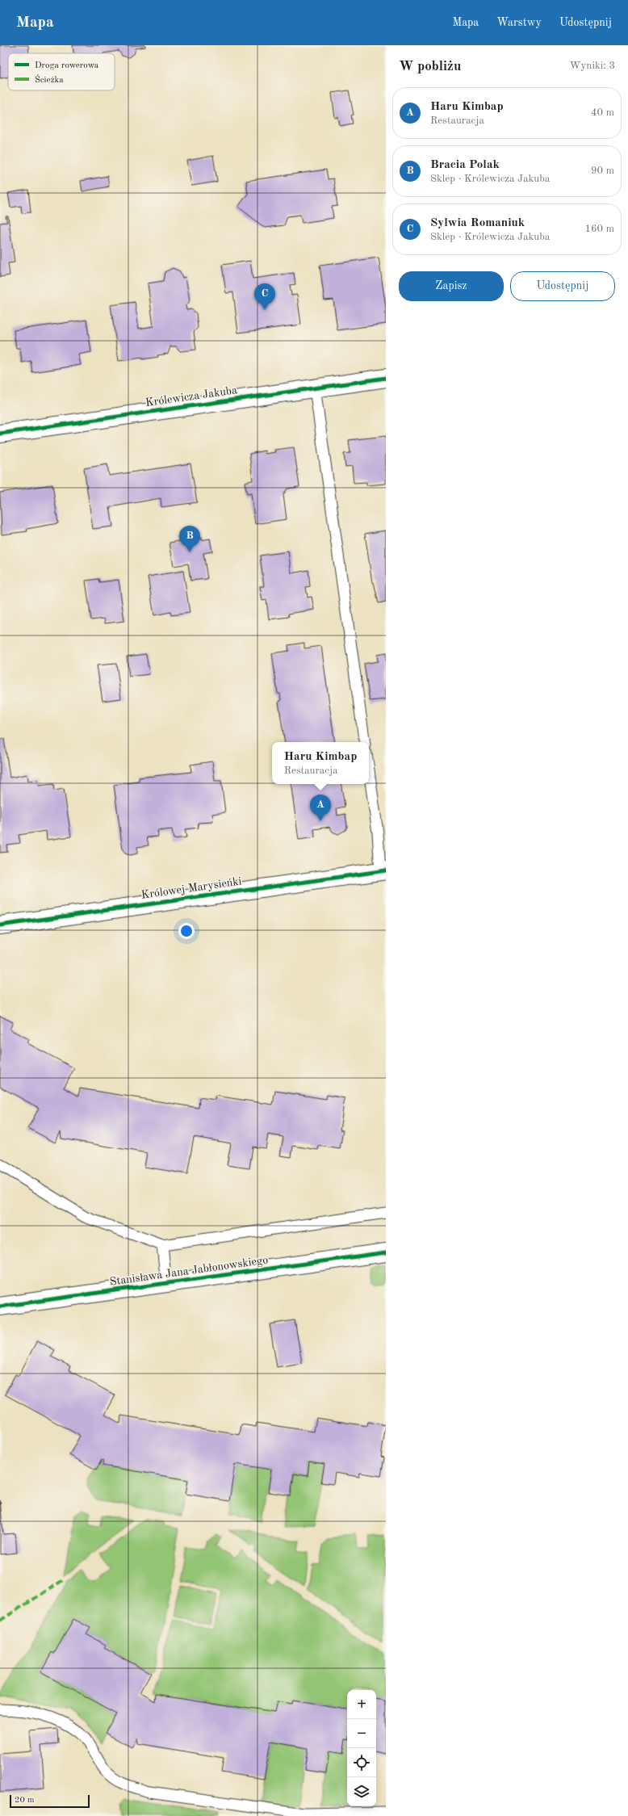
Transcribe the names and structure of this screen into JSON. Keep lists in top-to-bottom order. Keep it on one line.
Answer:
{"streets":{"street":["Królewicza Jakuba","Królowej Marysieńki","Stanisława Jana Jabłonowskiego"]},"legend":["Droga rowerowa","Ścieżka"],"scale_bar":"20 m","page":{"header":"Mapa","nav":["Mapa","Warstwy","Udostępnij"],"heading":["W pobliżu","Wyniki: 3"],"list":[{"mark":"A","name":"Haru Kimbap","note":"Restauracja","value":"40 m"},{"mark":"B","name":"Bracia Polak","note":"Sklep · Królewicza Jakuba","value":"90 m"},{"mark":"C","name":"Sylwia Romaniuk","note":"Sklep · Królewicza Jakuba","value":"160 m"}],"buttons":["Zapisz","Udostępnij"],"pins":["C","B","A"],"popup":["Haru Kimbap","Restauracja"],"map_buttons":["+","−"],"scale":"20 m"}}
